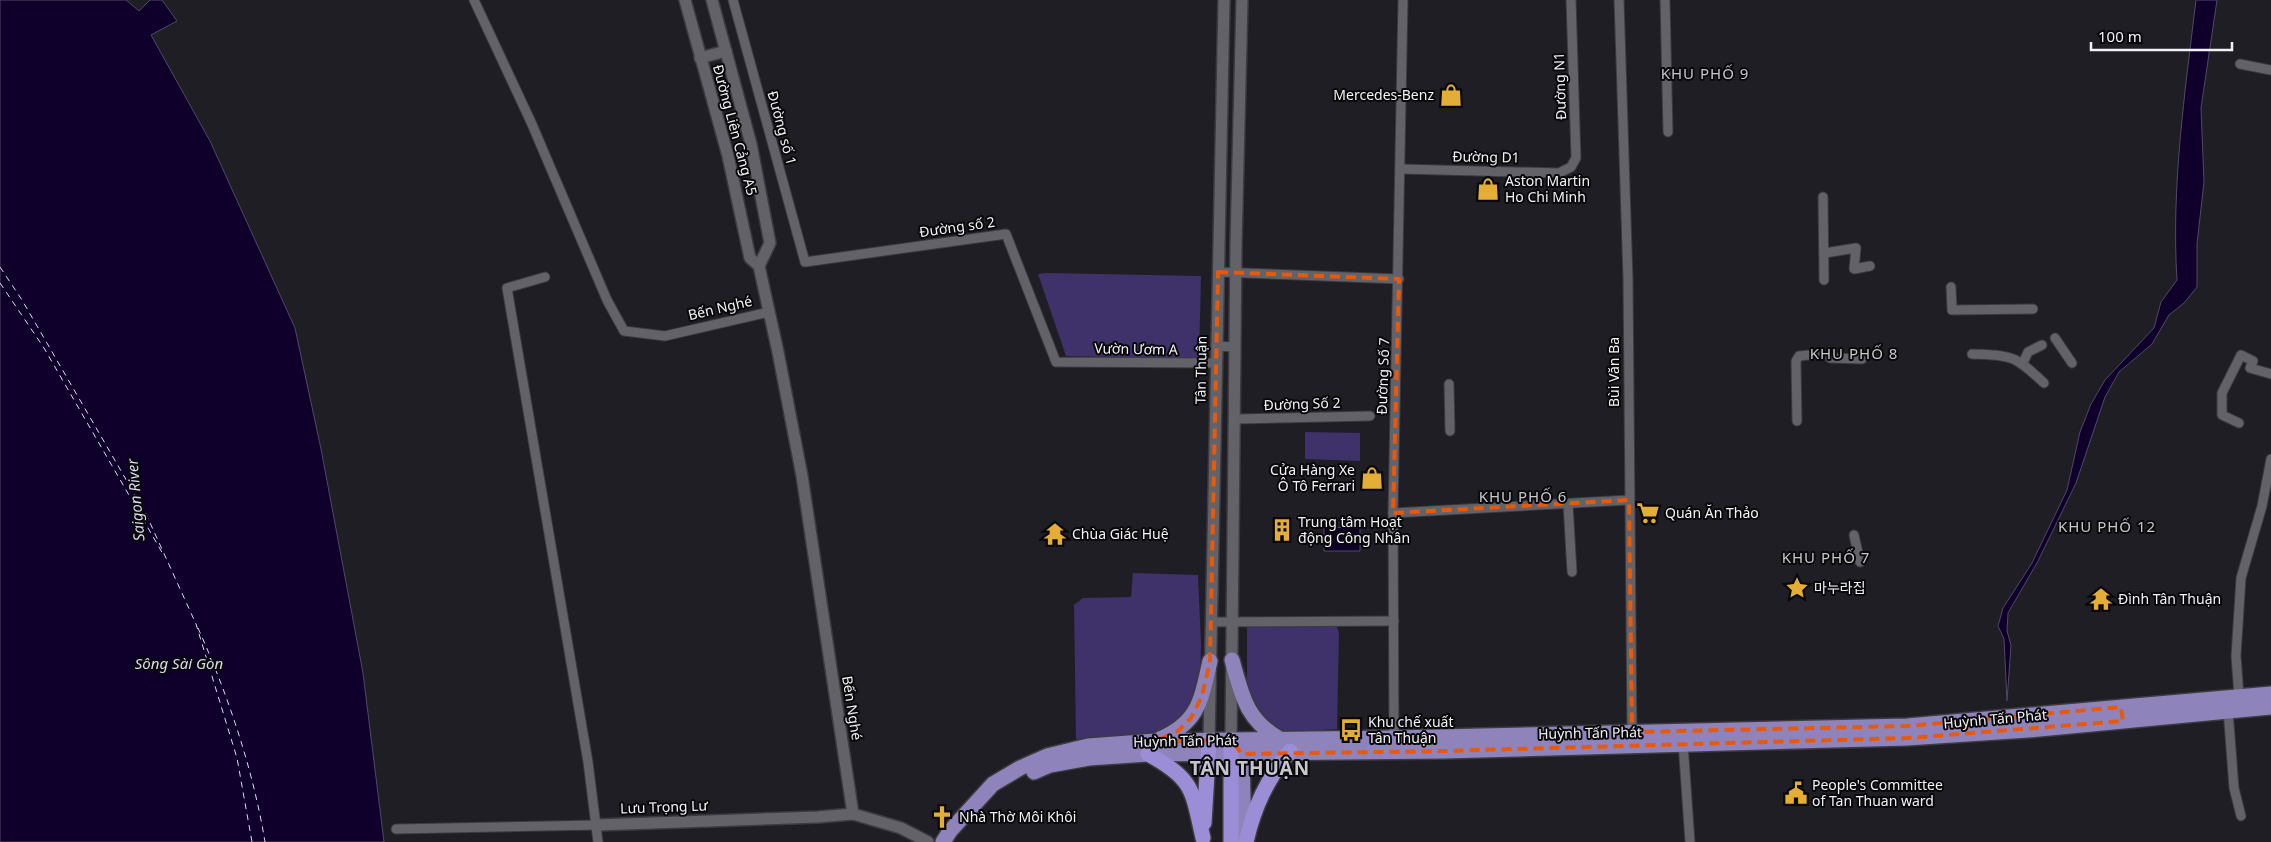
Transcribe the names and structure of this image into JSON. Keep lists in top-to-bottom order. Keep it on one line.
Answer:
{"streets":{"main road":["Huỳnh Tấn Phát"],"street":["Đường N1","Đường số 1","Đường Liên Cảng A5","Đường D1","Đường số 2","Bến Nghé","Vườn Ươm A","Tân Thuận","Bùi Văn Ba","Đường Số 7","Đường Số 2","Lưu Trọng Lư"]},"crossings":[["Đường N1","Đường D1"],["Đường số 1","Đường số 2"],["Đường Liên Cảng A5","Bến Nghé"],["Đường D1","Đường Số 7"],["Đường số 2","Vườn Ươm A"],["Bến Nghé","Lưu Trọng Lư"],["Vườn Ươm A","Tân Thuận"],["Tân Thuận","Huỳnh Tấn Phát"],["Bùi Văn Ba","Huỳnh Tấn Phát"],["Đường Số 7","Huỳnh Tấn Phát"]],"districts":["KHU PHỐ 9","KHU PHỐ 8","KHU PHỐ 6","KHU PHỐ 12","KHU PHỐ 7","TÂN THUẬN"],"water":["Saigon River","Sông Sài Gòn"],"places":{"shop":["Mercedes-Benz","Aston Martin Ho Chi Minh","Cửa Hàng Xe Ô Tô Ferrari"],"supermarket":["Quán Ăn Thảo"],"building":["Trung tâm Hoạt động Công Nhân"],"temple":["Chùa Giác Huệ","Đình Tân Thuận"],"place":["마누라집"],"bus stop":["Khu chế xuất Tân Thuận"],"public building":["People's Committee of Tan Thuan ward"],"church":["Nhà Thờ Môi Khôi"]},"scale_bar":"100 m"}
